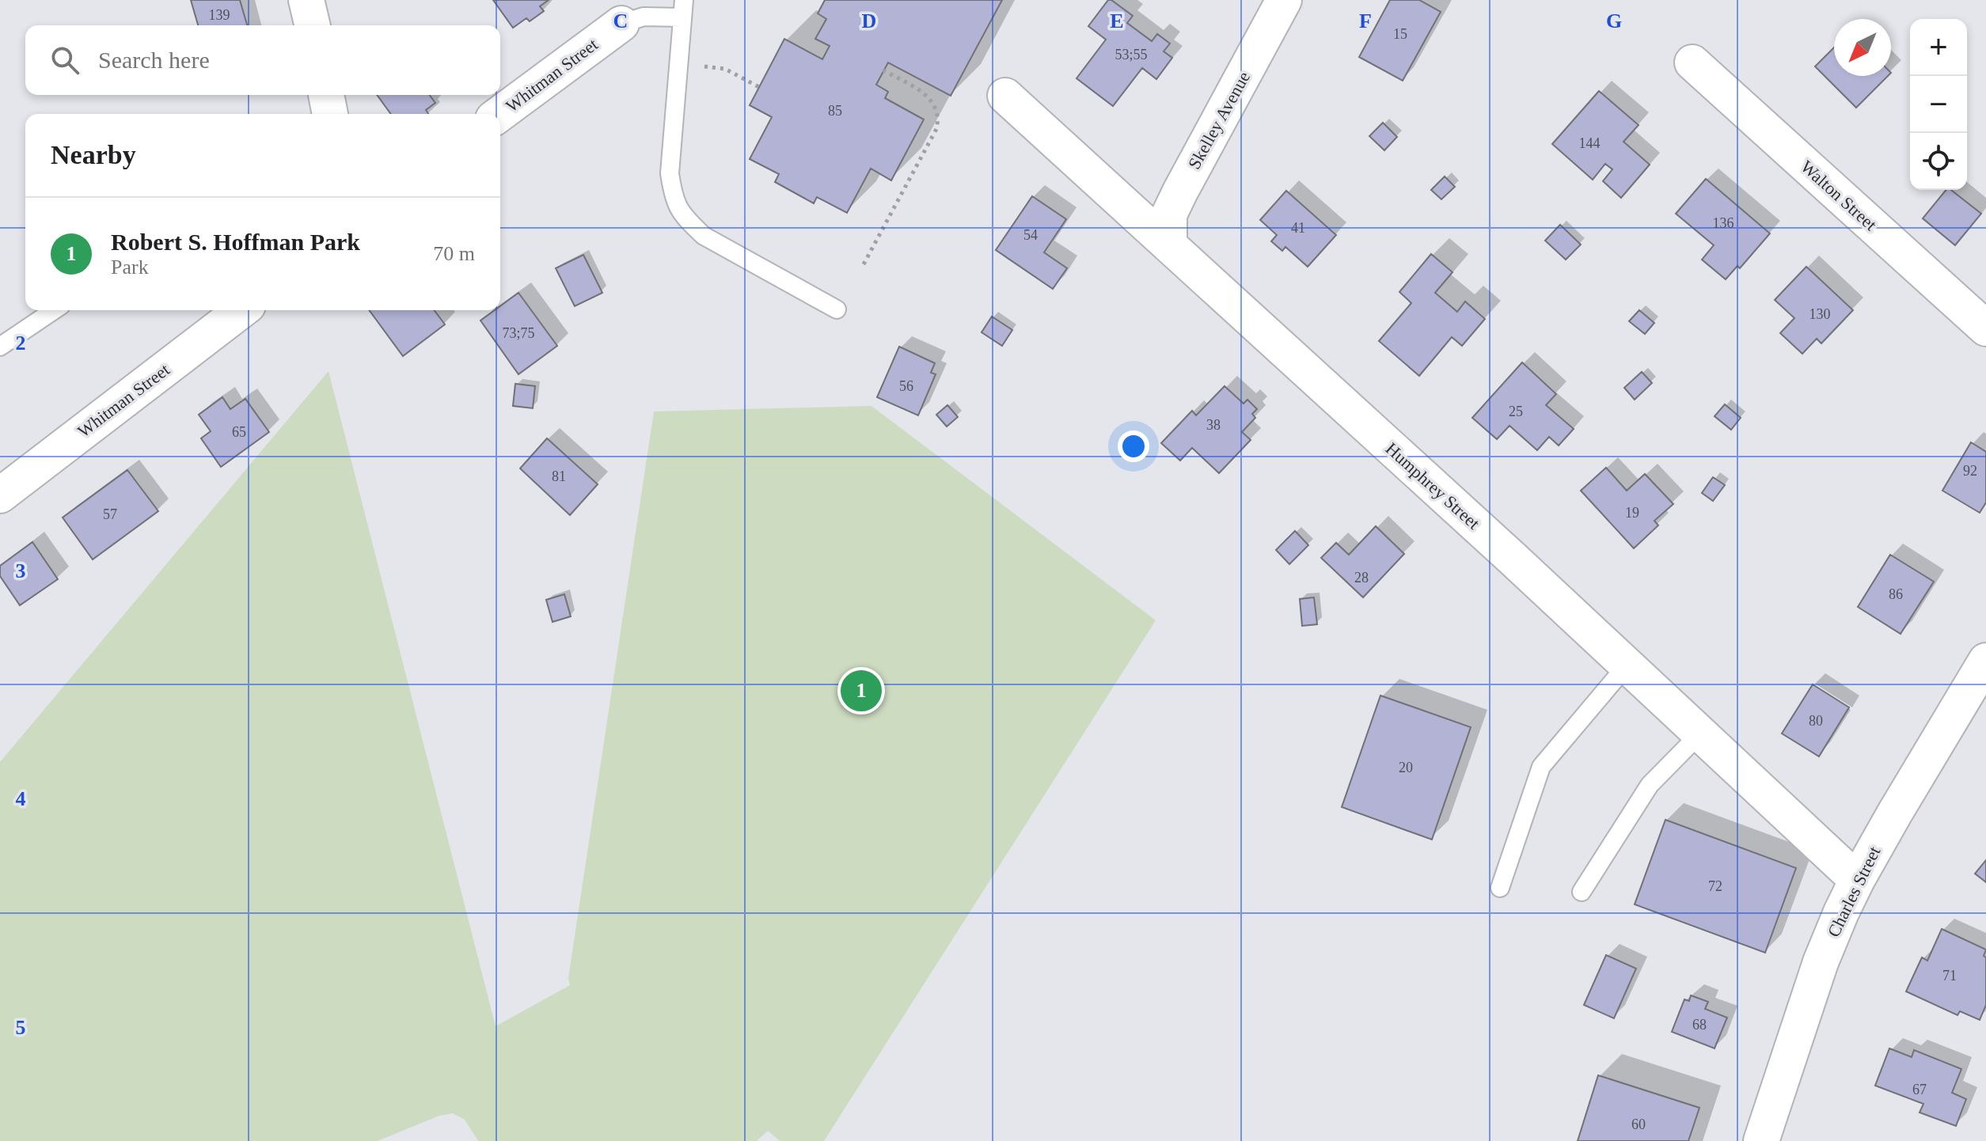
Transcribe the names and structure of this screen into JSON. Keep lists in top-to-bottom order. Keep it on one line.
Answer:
{"streets":{"street":["Whitman Street","Skelley Avenue","Walton Street","Humphrey Street","Charles Street"]},"crossings":[["Skelley Avenue","Humphrey Street"],["Humphrey Street","Charles Street"]],"house_numbers":["139","15","53;55","85","144","136","41","54","130","73;75","56","25","38","65","92","81","19","57","28","86","80","20","72","71","68","67","60"],"north":"bottom left","page":{"map_buttons":["+","−"],"search":"Search here","heading":"Nearby","list":[{"mark":"1","name":"Robert S. Hoffman Park","note":"Park","value":"70 m"}],"pins":"1"},"grid":{"columns":["C","D","E","F","G"],"rows":["2","3","4","5"]}}
